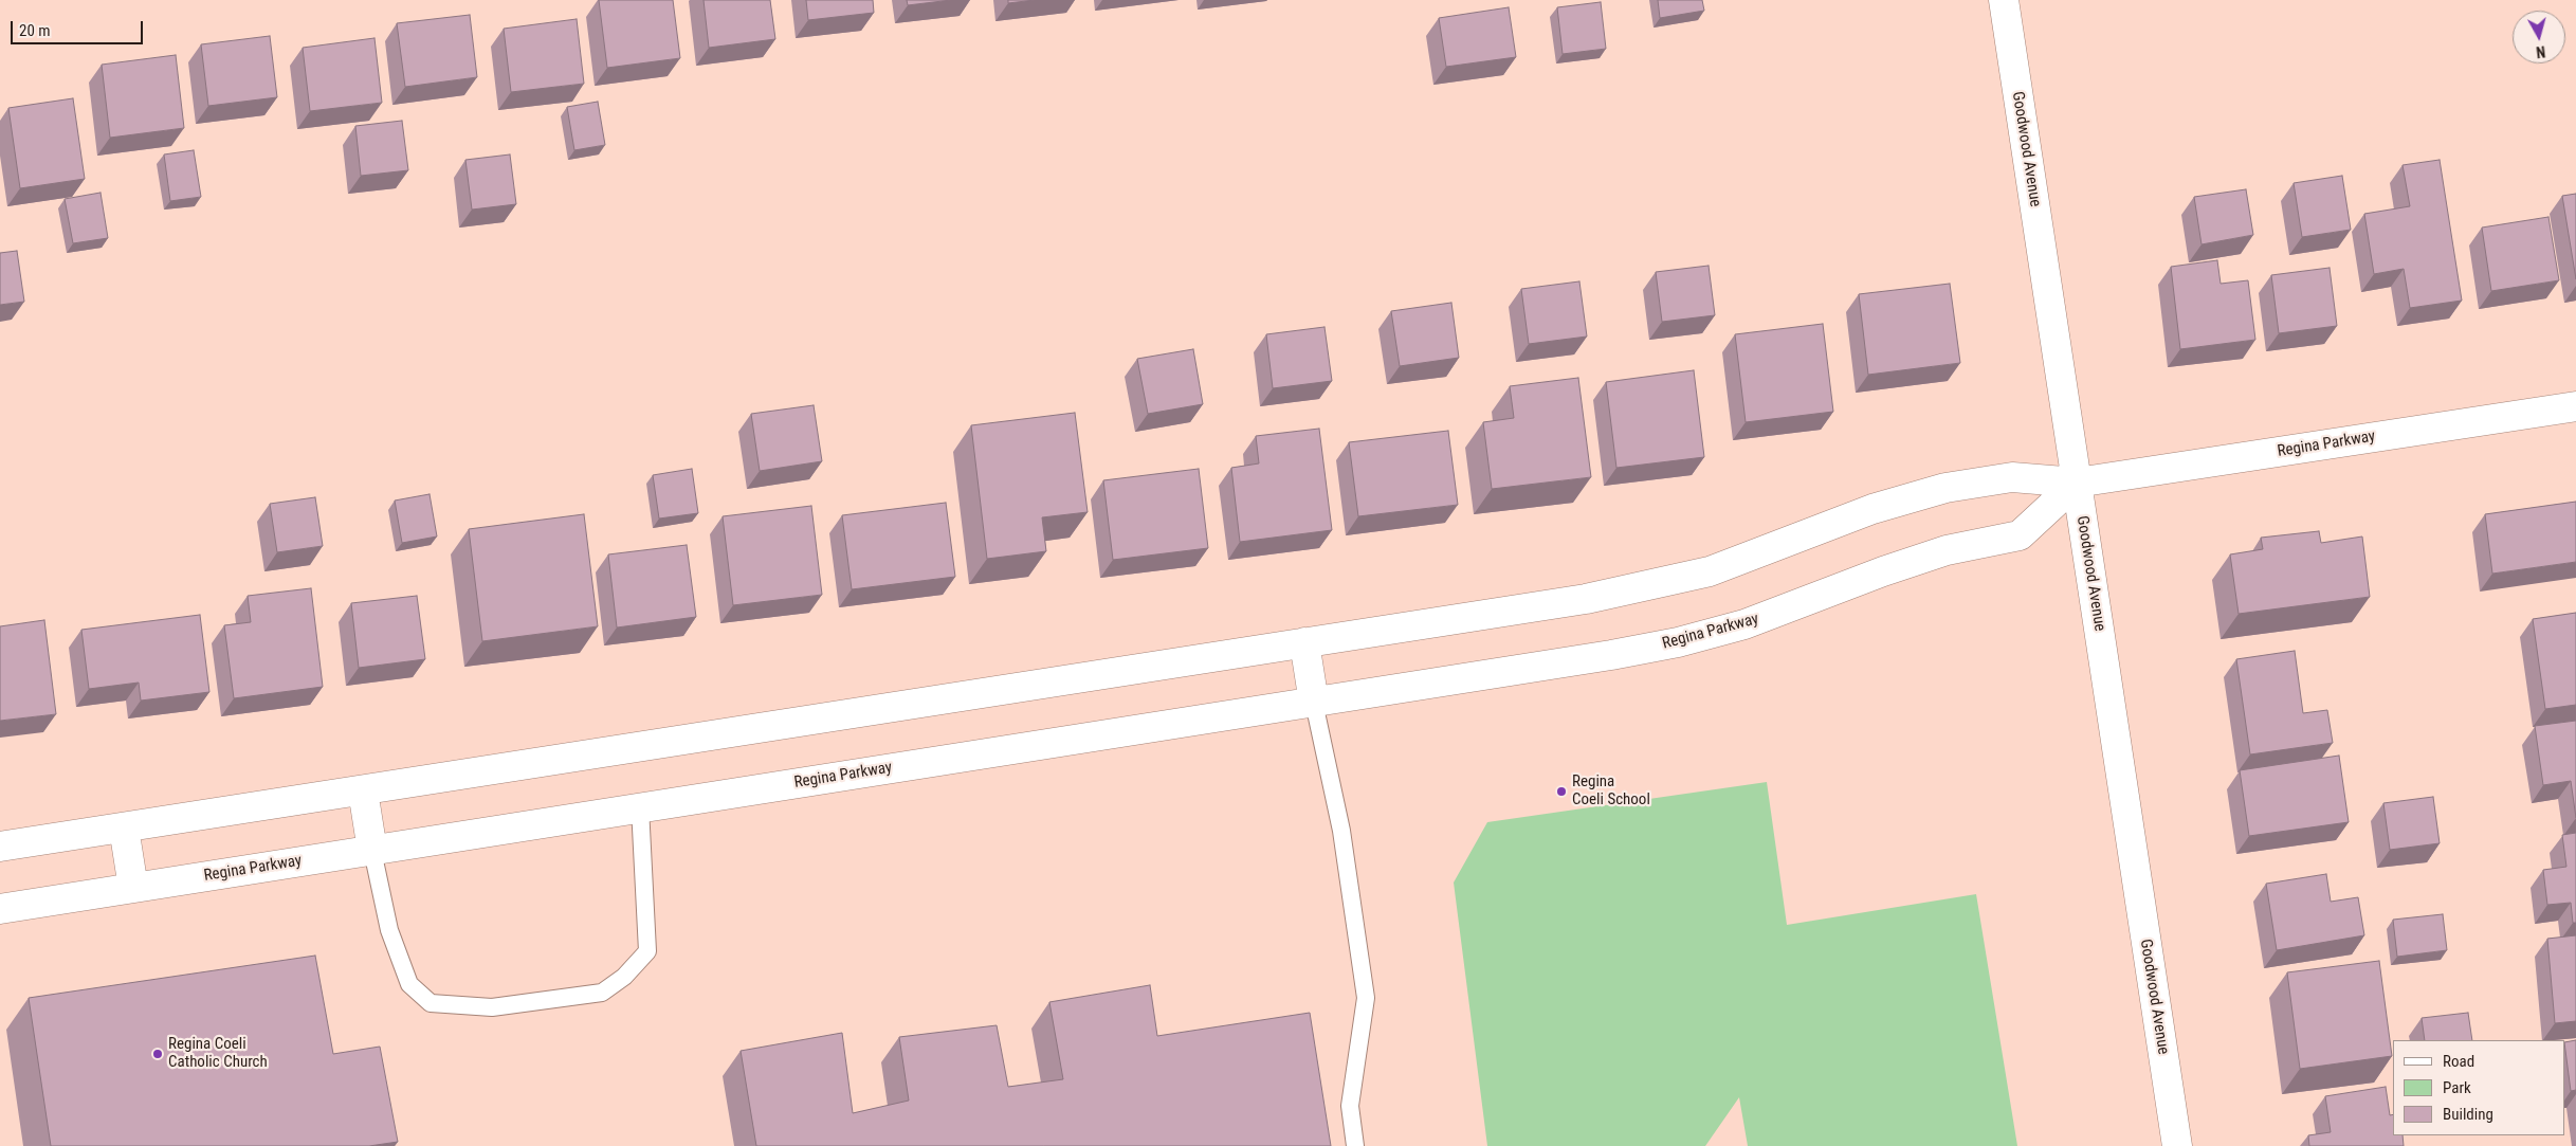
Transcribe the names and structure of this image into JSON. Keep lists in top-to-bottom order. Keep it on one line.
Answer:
{"streets":{"street":["Goodwood Avenue","Regina Parkway"]},"crossings":[["Goodwood Avenue","Regina Parkway"]],"places":["Regina Coeli School","Regina Coeli Catholic Church"],"legend":["Road","Park","Building"],"scale_bar":"20 m","north":"bottom"}
